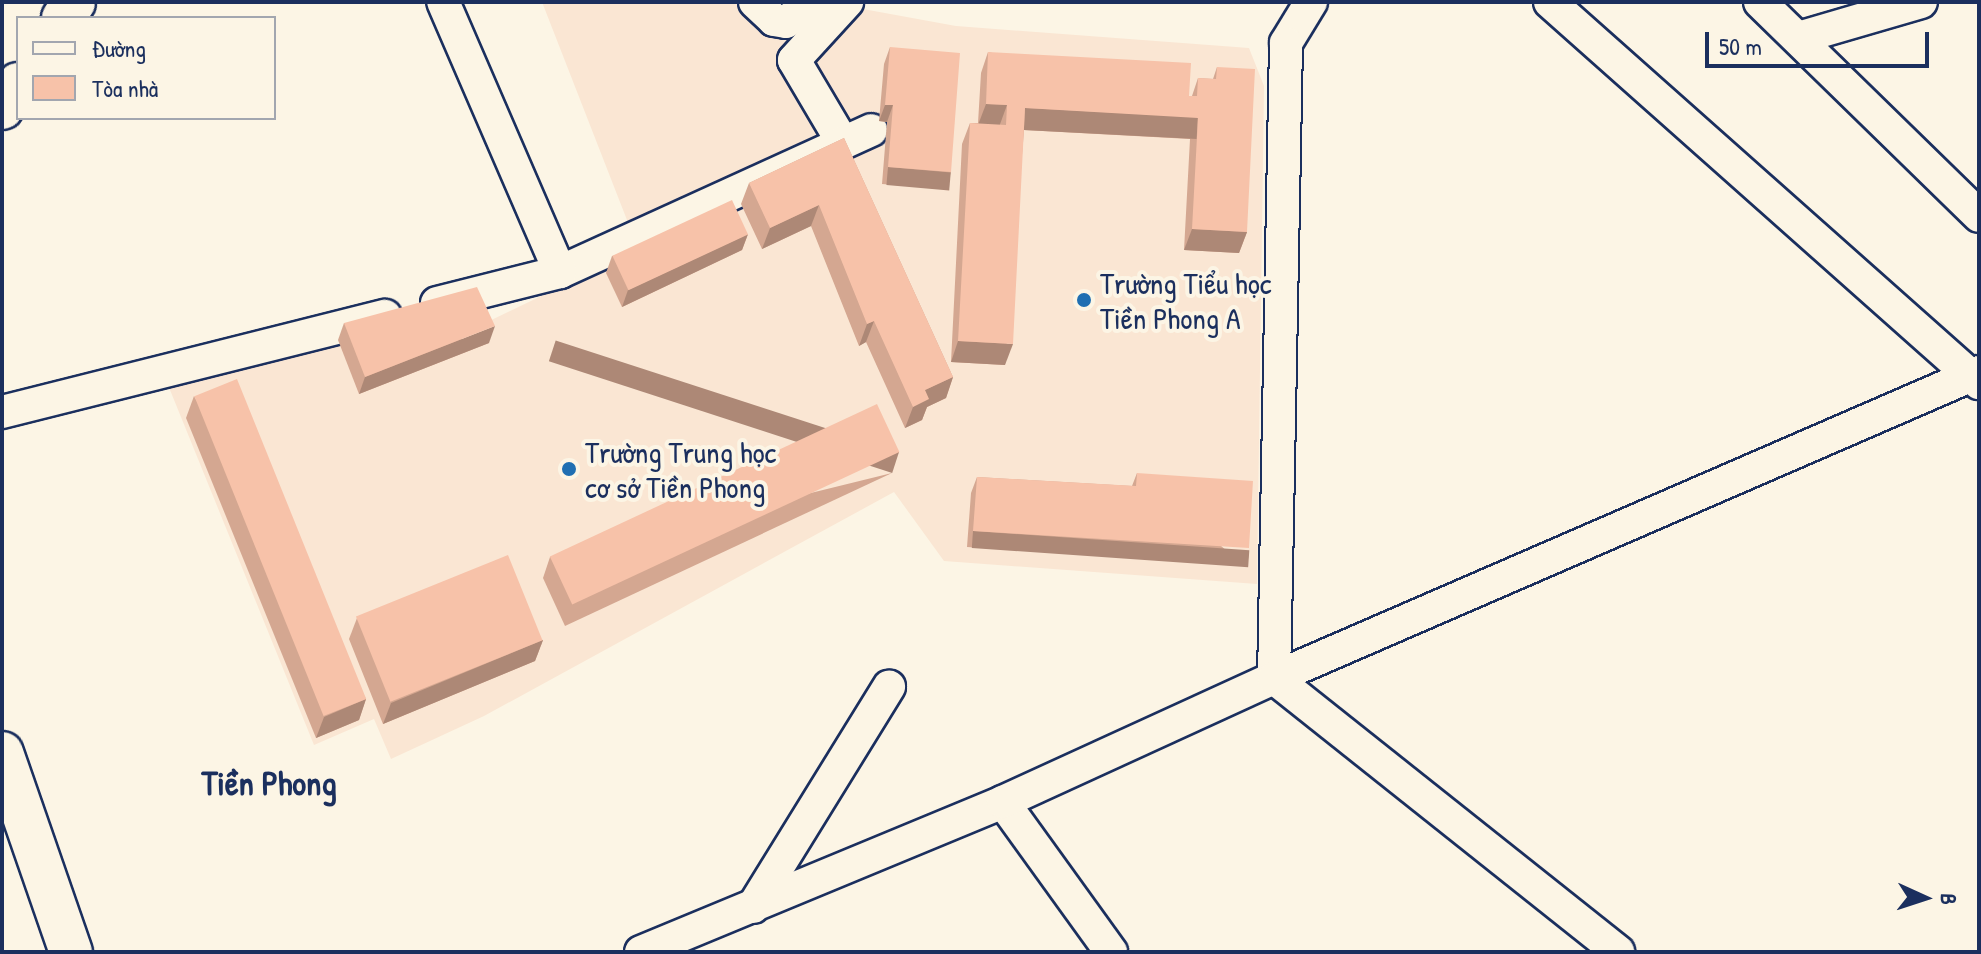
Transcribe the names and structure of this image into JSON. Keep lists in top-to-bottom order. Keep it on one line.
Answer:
{"districts":["Tiền Phong"],"places":["Trường Tiểu học Tiền Phong A","Trường Trung học cơ sở Tiền Phong"],"legend":["Đường","Tòa nhà"],"scale_bar":"50 m","north":"right"}
